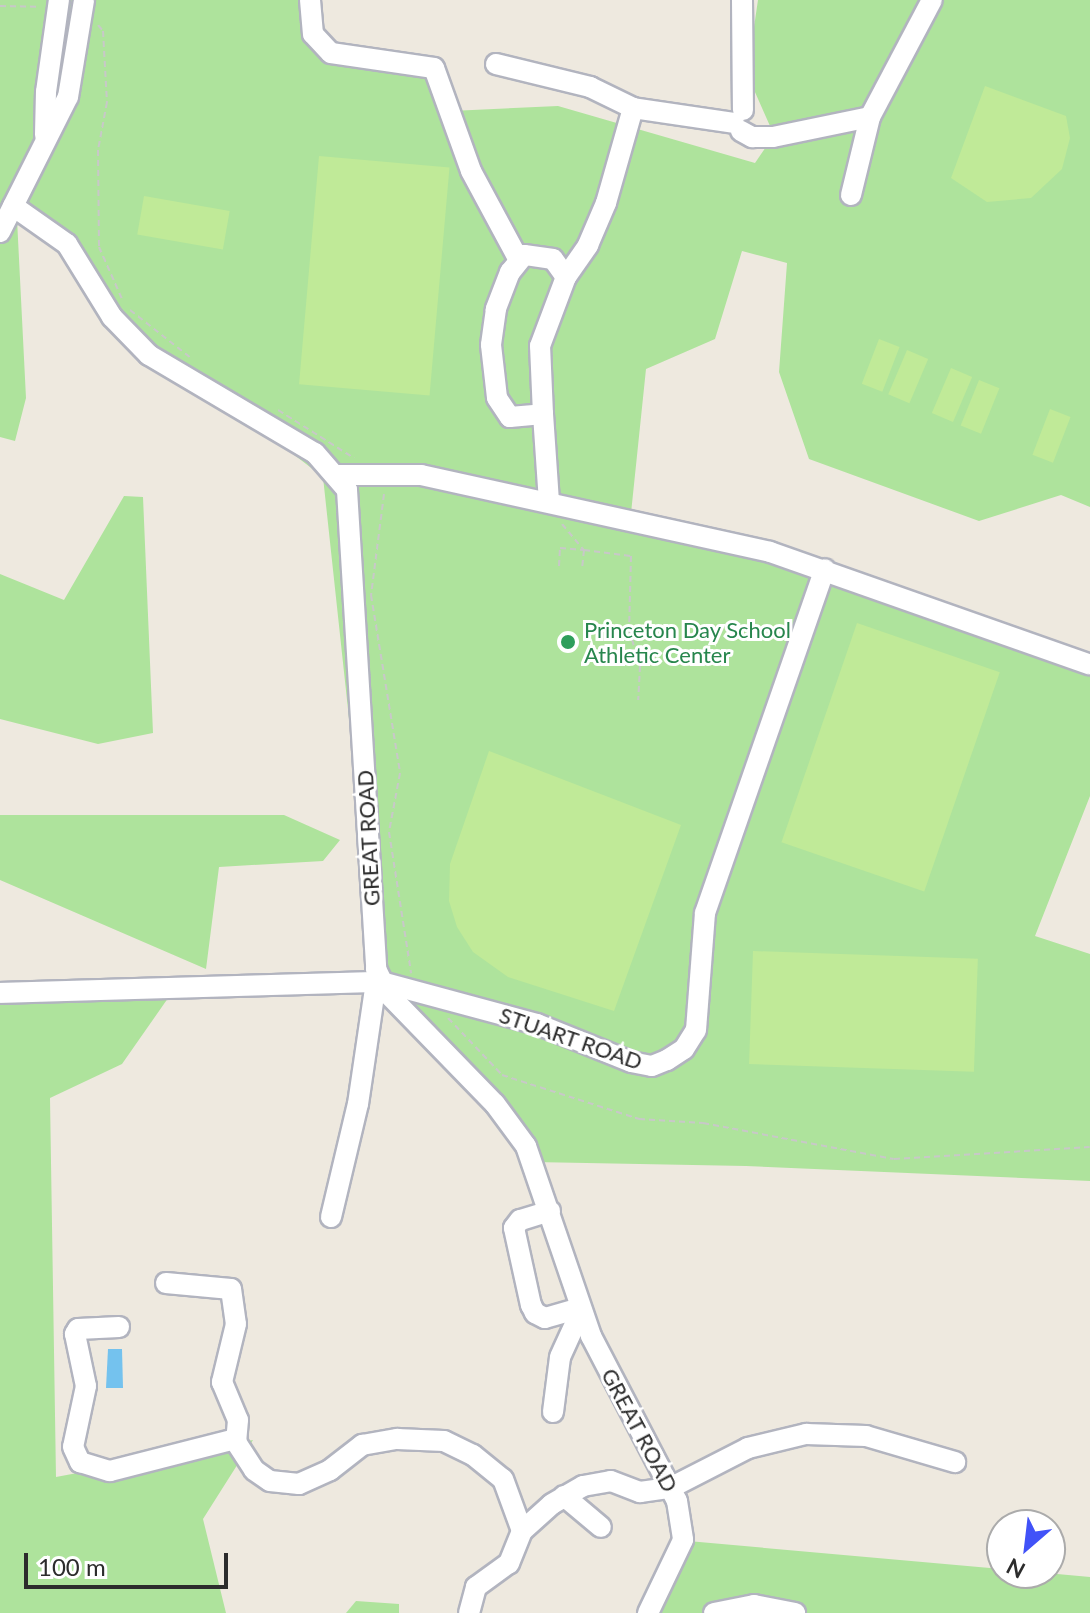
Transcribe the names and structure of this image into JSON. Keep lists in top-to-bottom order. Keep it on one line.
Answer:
{"streets":{"street":["GREAT ROAD","STUART ROAD"]},"crossings":[["GREAT ROAD","STUART ROAD"]],"places":["Princeton Day School Athletic Center"],"scale_bar":"100 m","north":"bottom left"}
